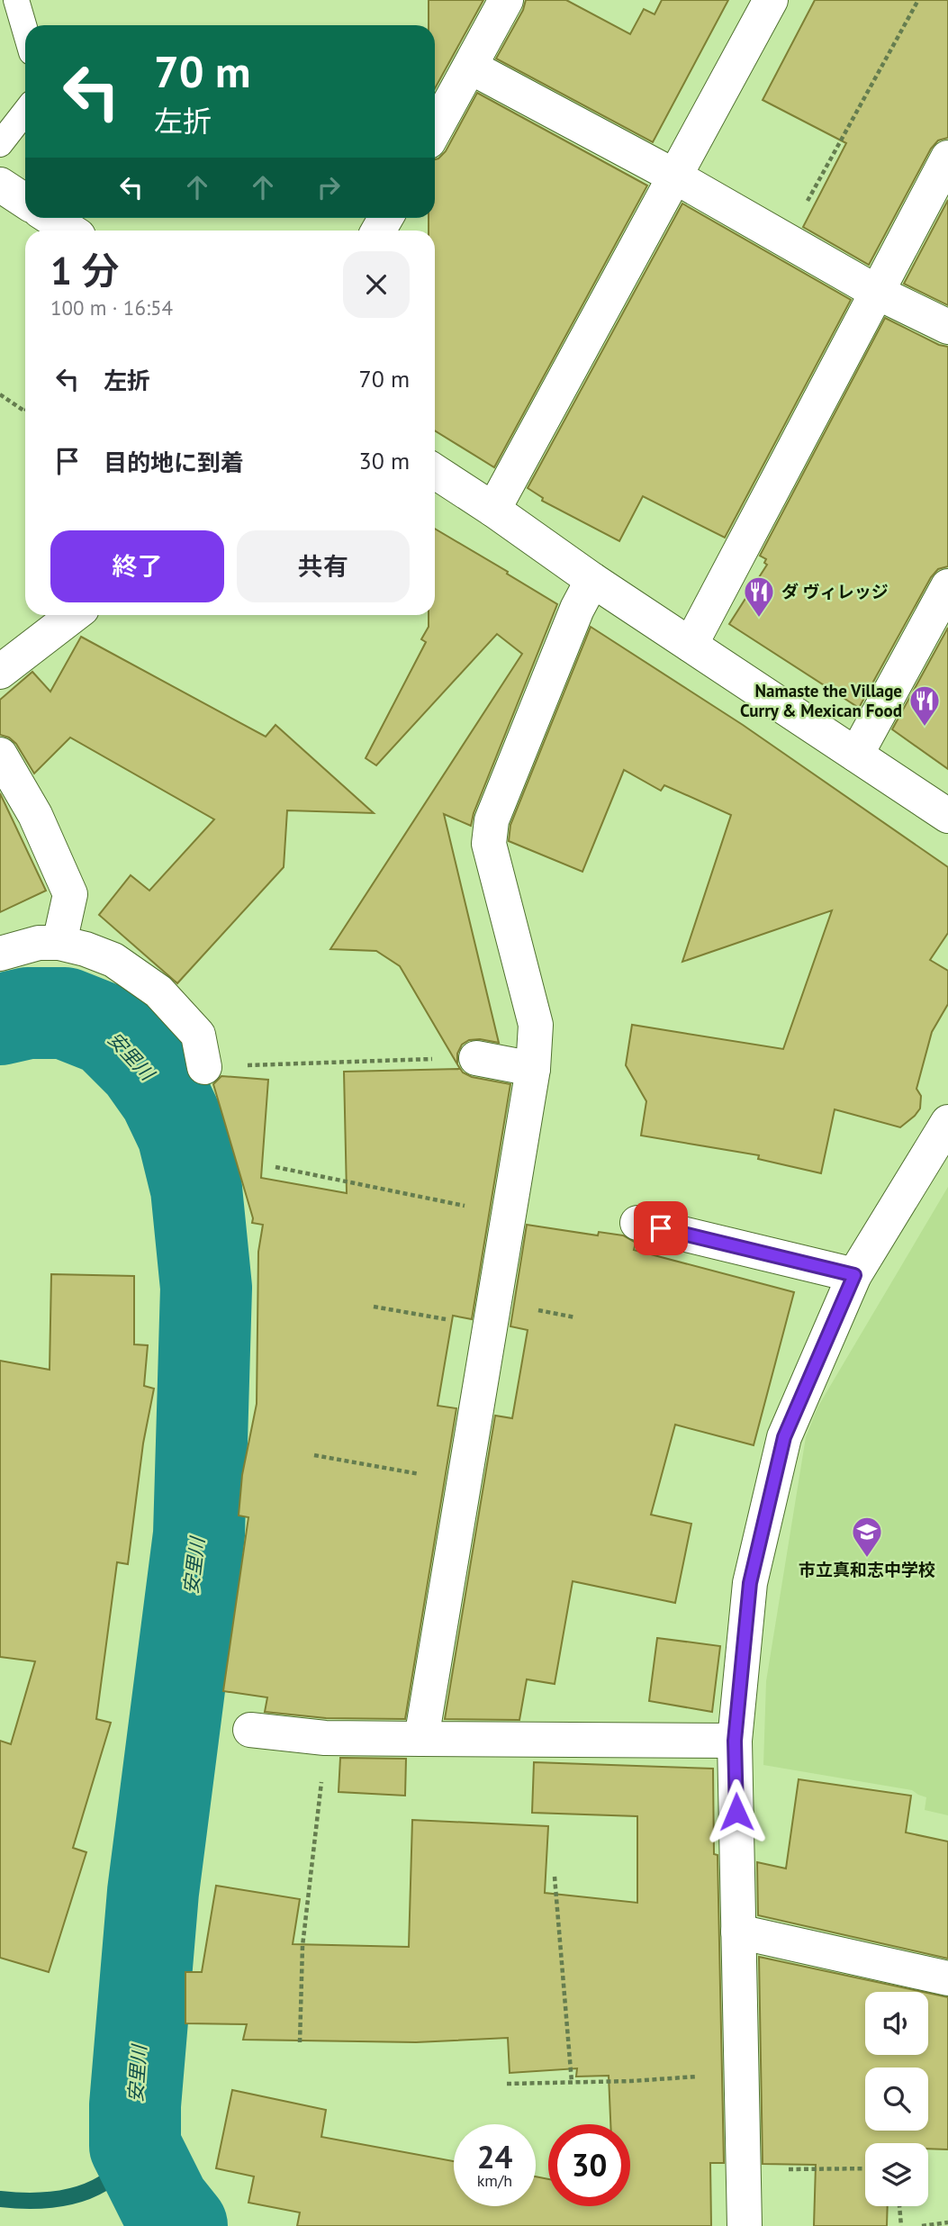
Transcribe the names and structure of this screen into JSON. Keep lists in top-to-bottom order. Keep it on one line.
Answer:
{"water":["安里川"],"places":{"restaurant":["ダ ヴィレッジ","Namaste the Village Curry & Mexican Food"],"school or university":["市立真和志中学校"]},"page":{"turn":["70 m","左折"],"heading":["1 分","100 m · 16:54"],"list":[{"name":"左折","value":"70 m"},{"name":"目的地に到着","value":"30 m"}],"buttons":["終了","共有"],"speed":"24 km/h","limit":"30"}}
